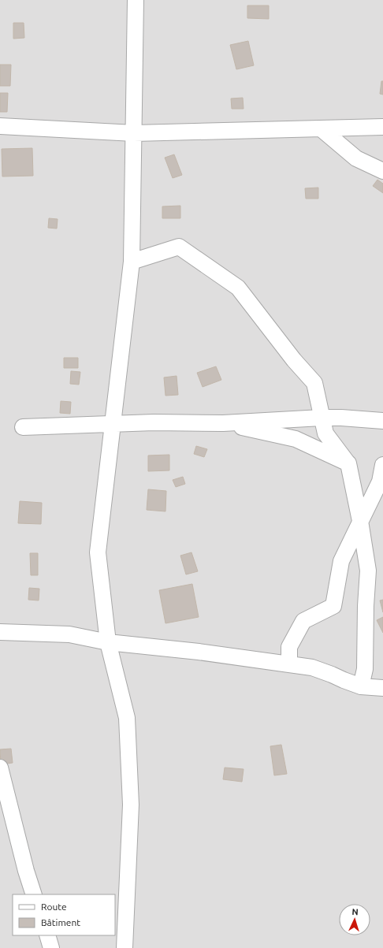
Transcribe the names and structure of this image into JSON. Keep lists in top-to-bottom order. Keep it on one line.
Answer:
{"legend":["Route","Bâtiment"],"north":"top"}
